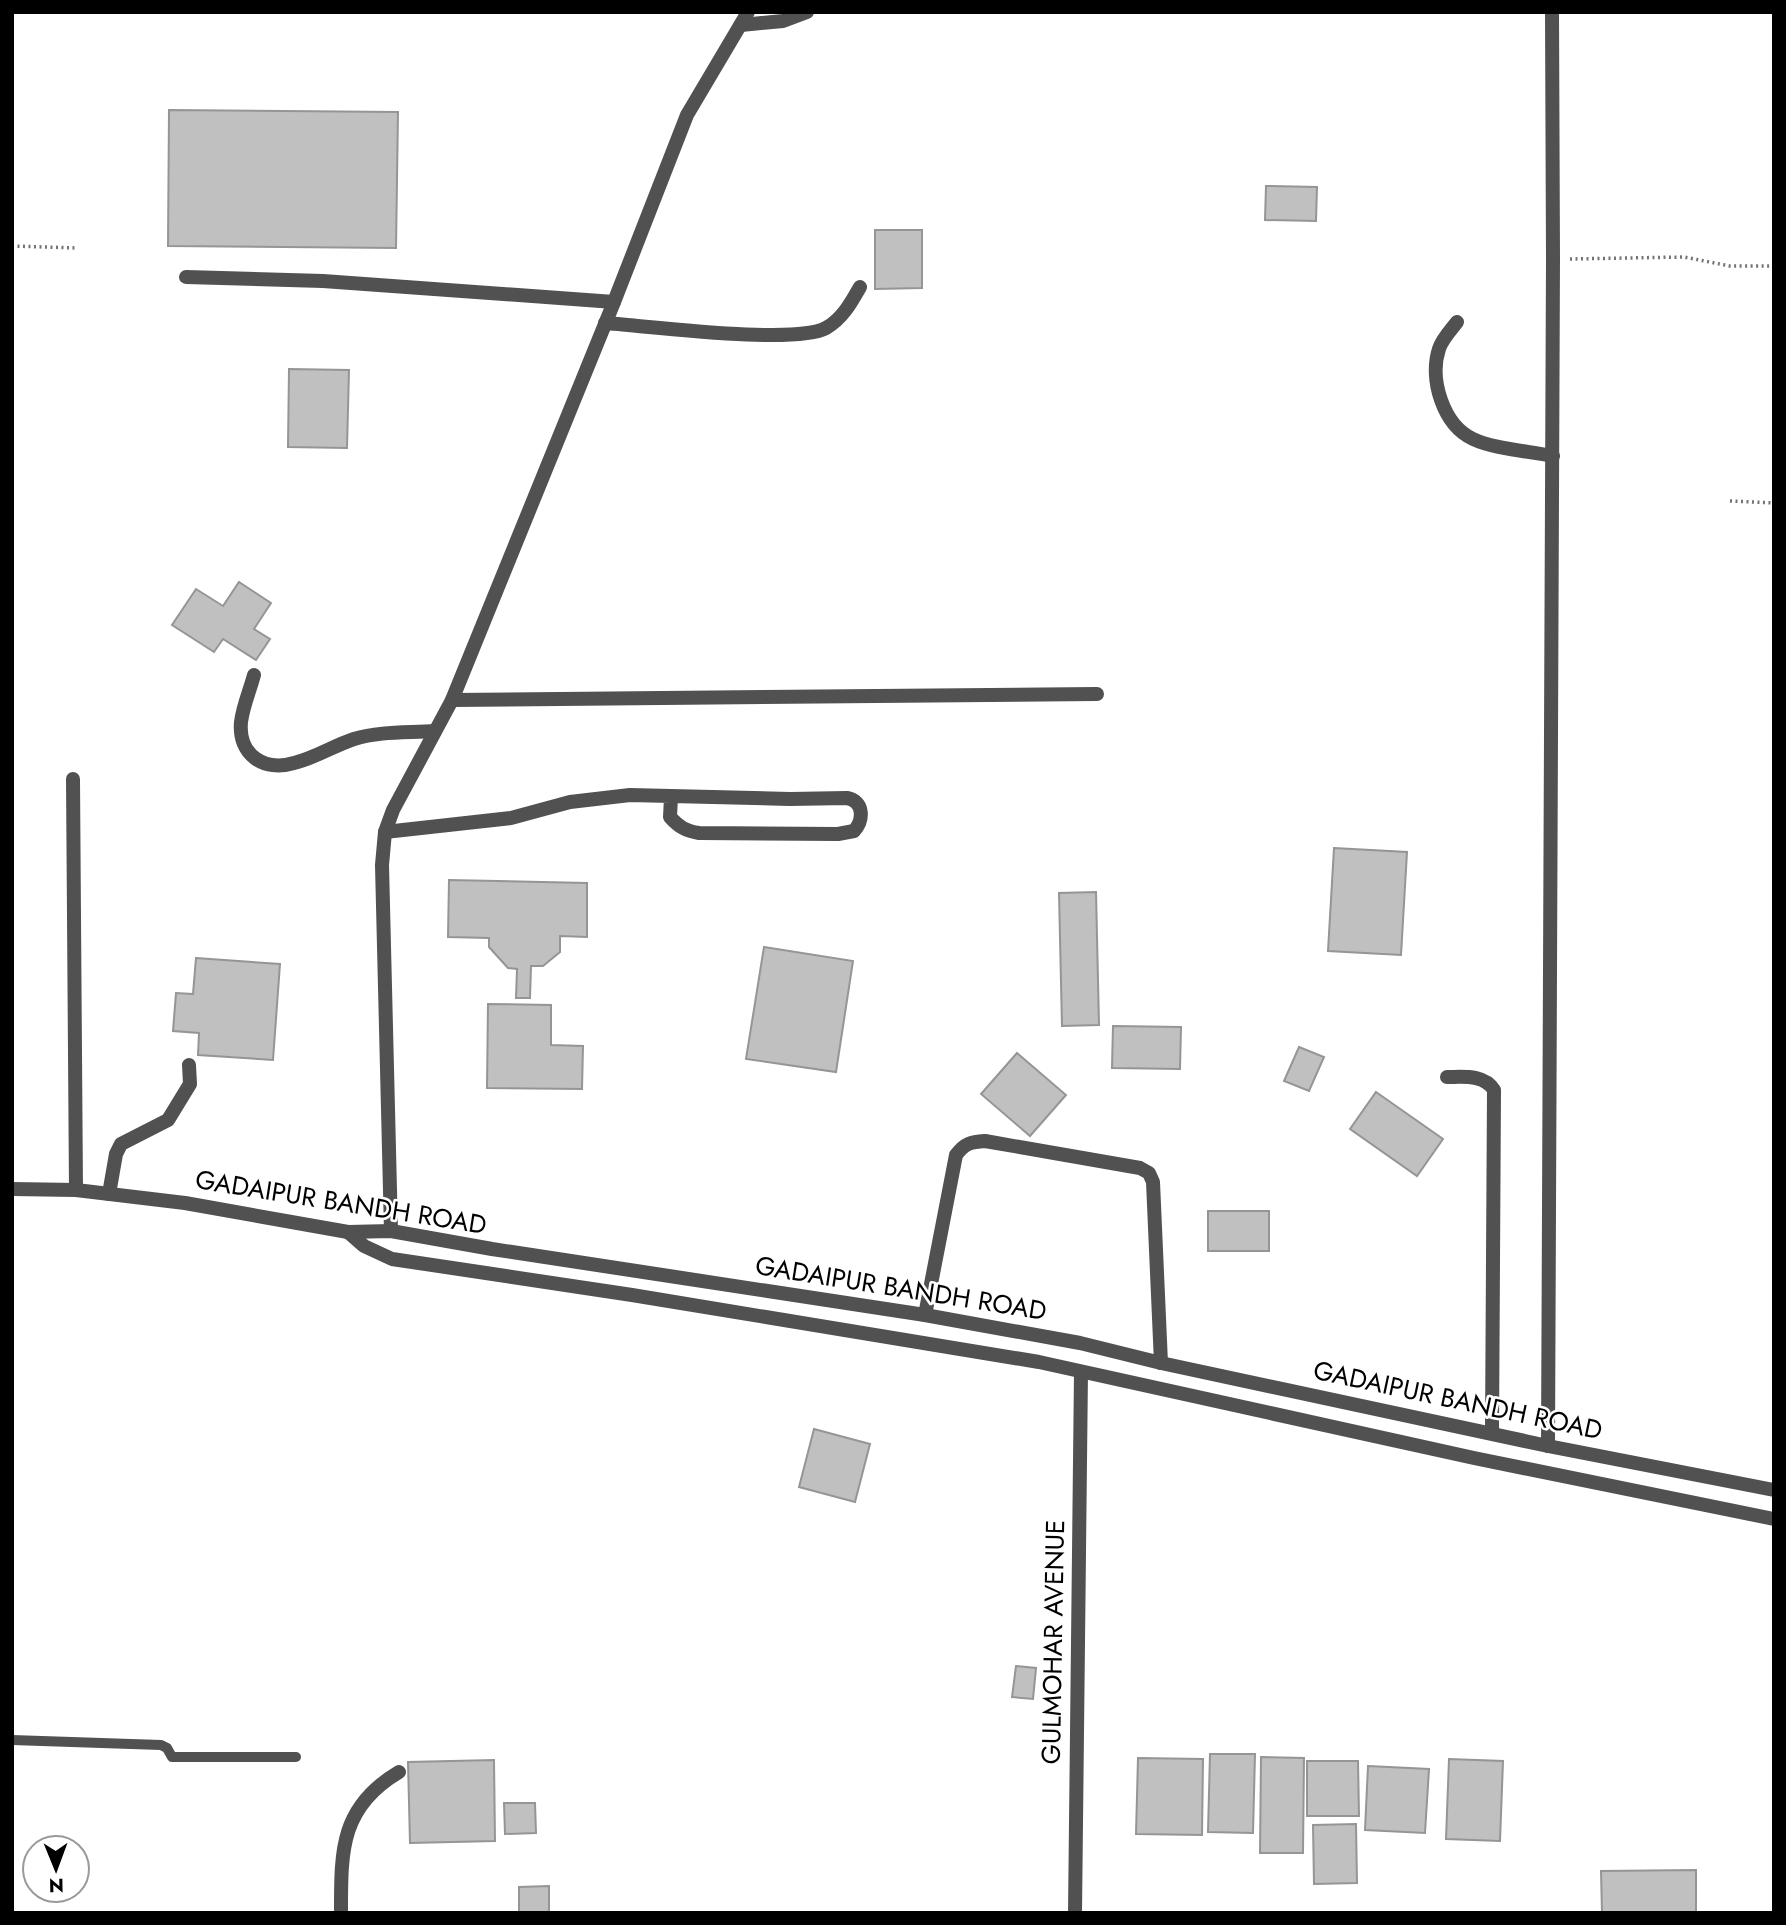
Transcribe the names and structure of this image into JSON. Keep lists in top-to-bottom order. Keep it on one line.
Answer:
{"streets":{"street":["GADAIPUR BANDH ROAD","GULMOHAR AVENUE"]},"north":"bottom"}
